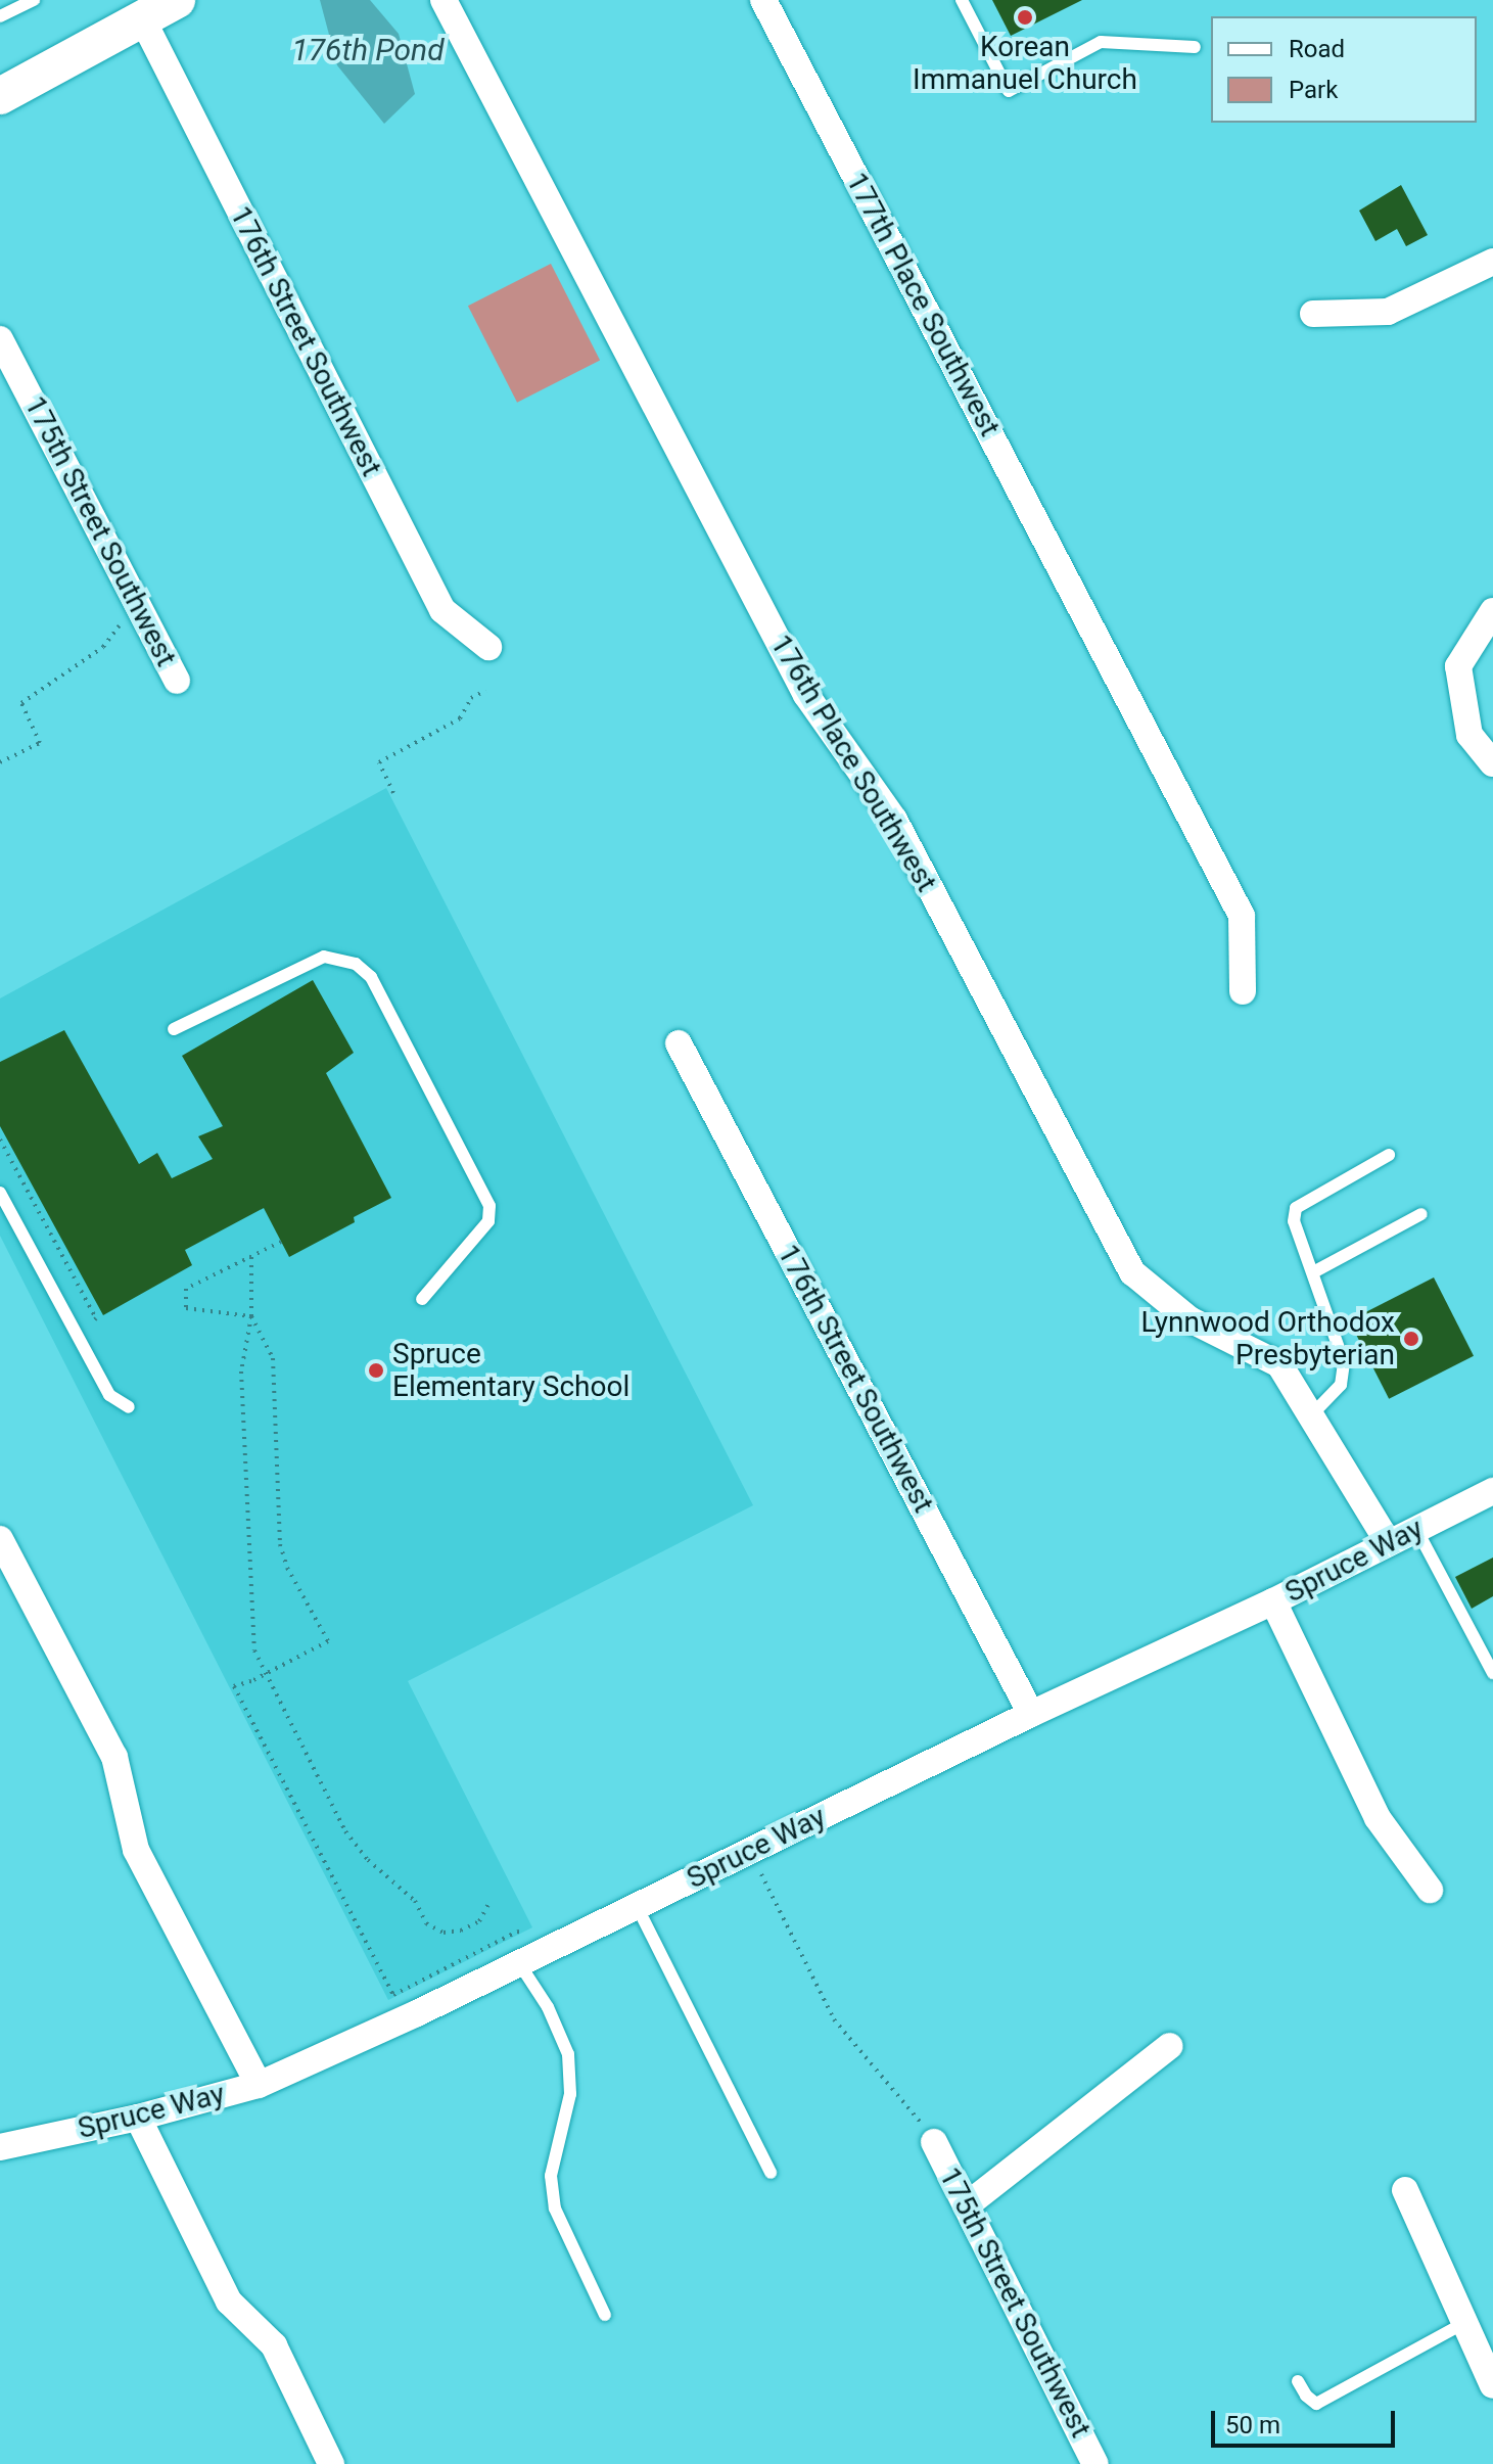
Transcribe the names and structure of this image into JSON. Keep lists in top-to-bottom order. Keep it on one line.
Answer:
{"streets":{"street":["177th Place Southwest","176th Street Southwest","175th Street Southwest","176th Place Southwest","Spruce Way"]},"crossings":[["176th Street Southwest","Spruce Way"],["176th Place Southwest","Spruce Way"]],"water":["176th Pond"],"places":["Korean Immanuel Church","Lynnwood Orthodox Presbyterian","Spruce Elementary School"],"legend":["Road","Park"],"scale_bar":"50 m"}
